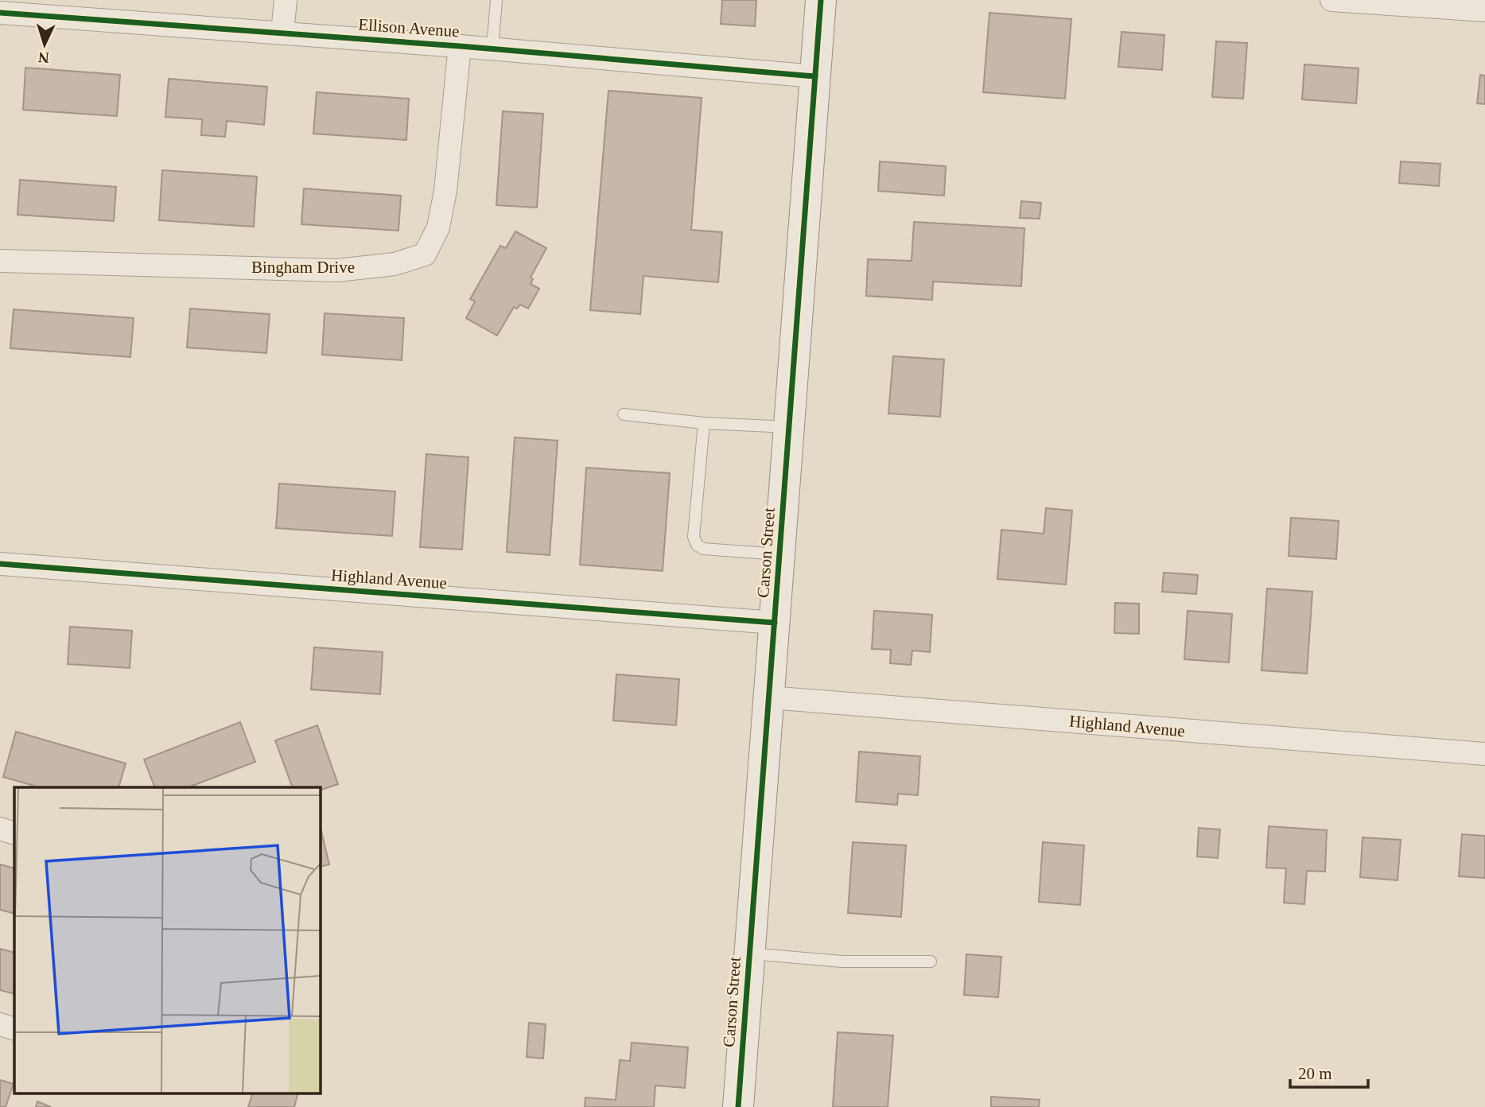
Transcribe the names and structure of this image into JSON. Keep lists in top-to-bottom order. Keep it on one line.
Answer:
{"streets":{"street":["Ellison Avenue","Bingham Drive","Carson Street","Highland Avenue"]},"crossings":[["Ellison Avenue","Bingham Drive"],["Ellison Avenue","Carson Street"],["Carson Street","Highland Avenue"]],"scale_bar":"20 m","north":"bottom"}
